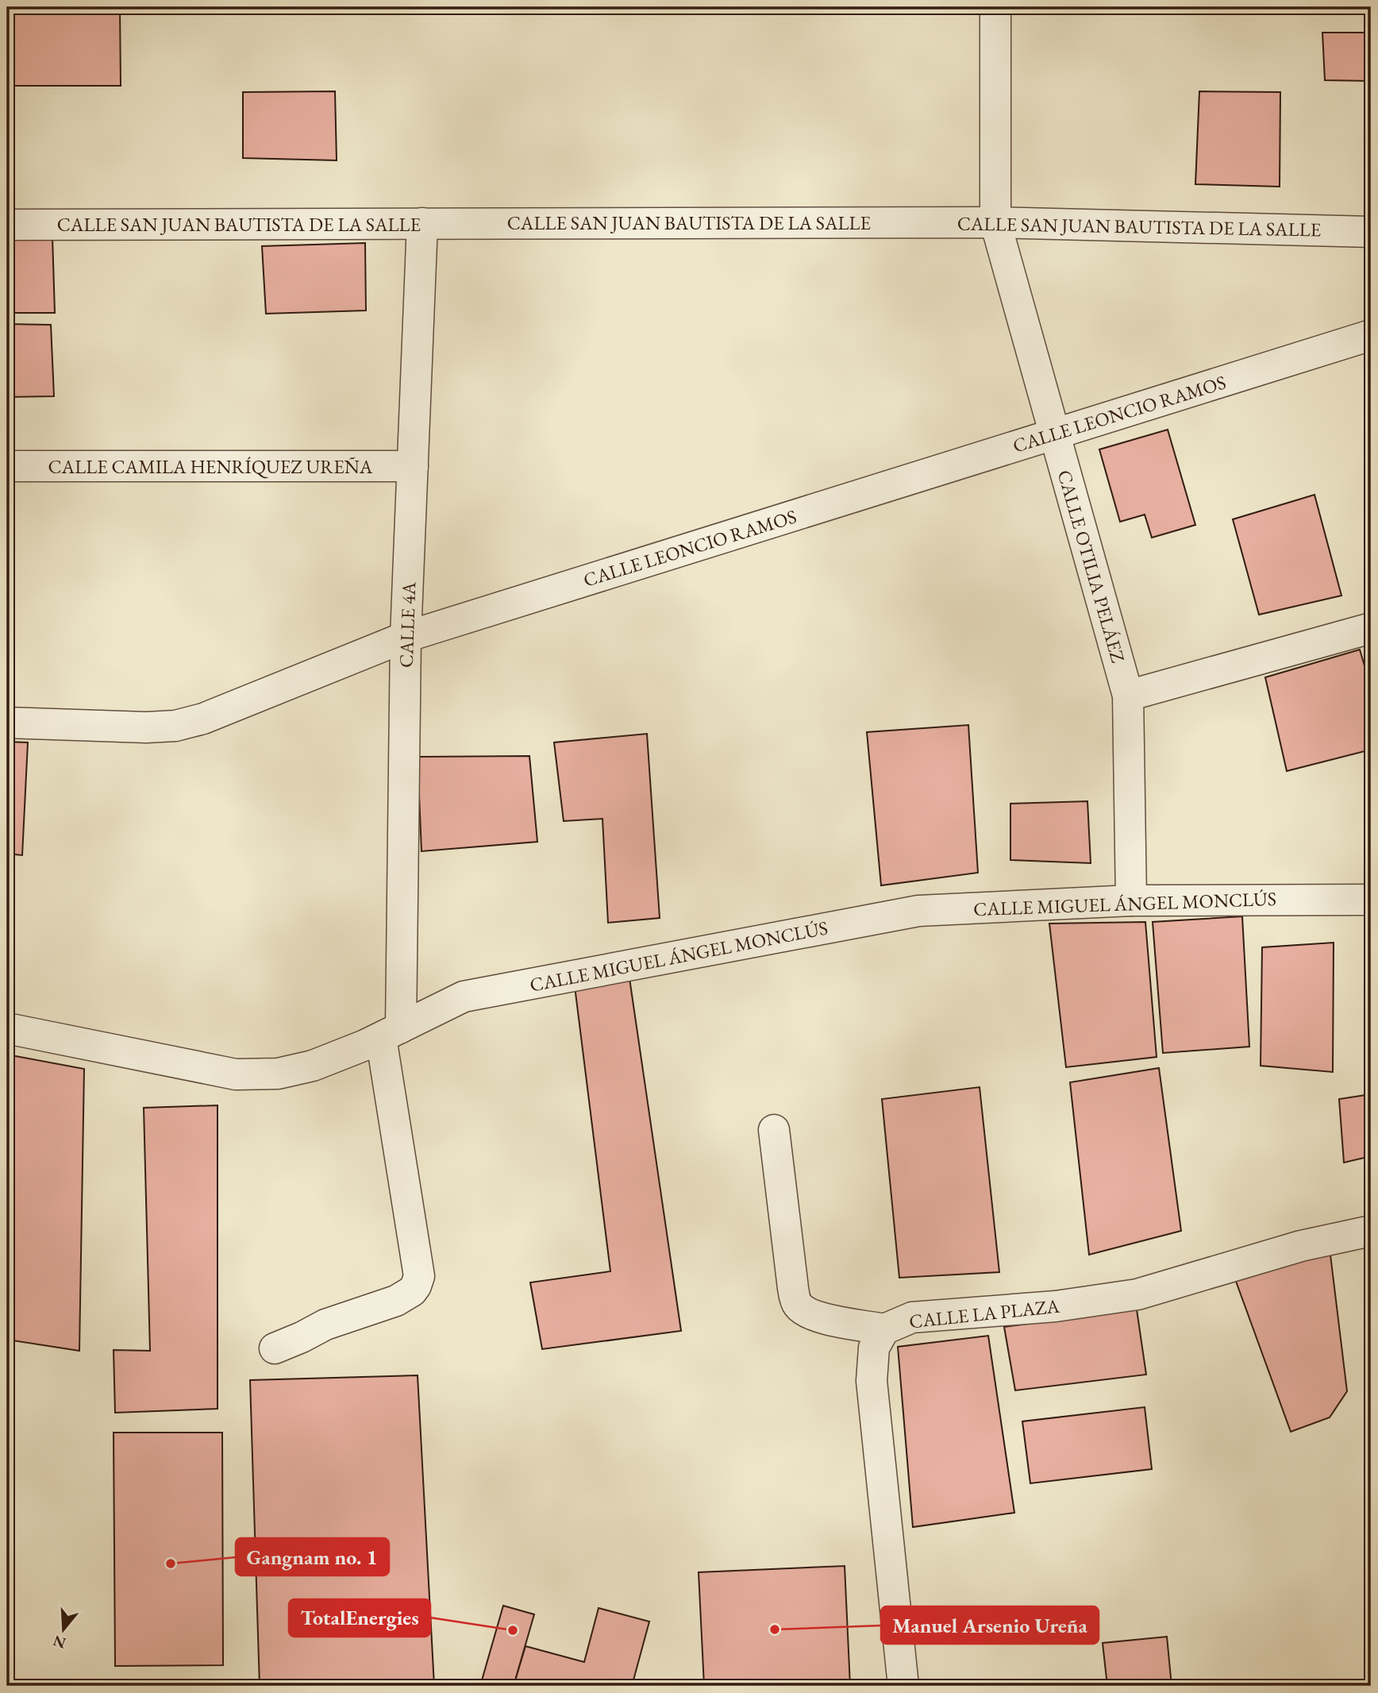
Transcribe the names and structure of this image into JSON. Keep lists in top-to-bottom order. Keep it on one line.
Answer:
{"streets":{"street":["CALLE SAN JUAN BAUTISTA DE LA SALLE","CALLE LEONCIO RAMOS","CALLE CAMILA HENRÍQUEZ UREÑA","CALLE OTILIA PELÁEZ","CALLE 4A","CALLE MIGUEL ÁNGEL MONCLÚS","CALLE LA PLAZA"]},"crossings":[["CALLE SAN JUAN BAUTISTA DE LA SALLE","CALLE OTILIA PELÁEZ"],["CALLE SAN JUAN BAUTISTA DE LA SALLE","CALLE 4A"],["CALLE LEONCIO RAMOS","CALLE OTILIA PELÁEZ"],["CALLE LEONCIO RAMOS","CALLE 4A"],["CALLE CAMILA HENRÍQUEZ UREÑA","CALLE 4A"],["CALLE OTILIA PELÁEZ","CALLE MIGUEL ÁNGEL MONCLÚS"],["CALLE 4A","CALLE MIGUEL ÁNGEL MONCLÚS"]],"places":["Gangnam no. 1","Manuel Arsenio Ureña","TotalEnergies"],"north":"bottom"}
